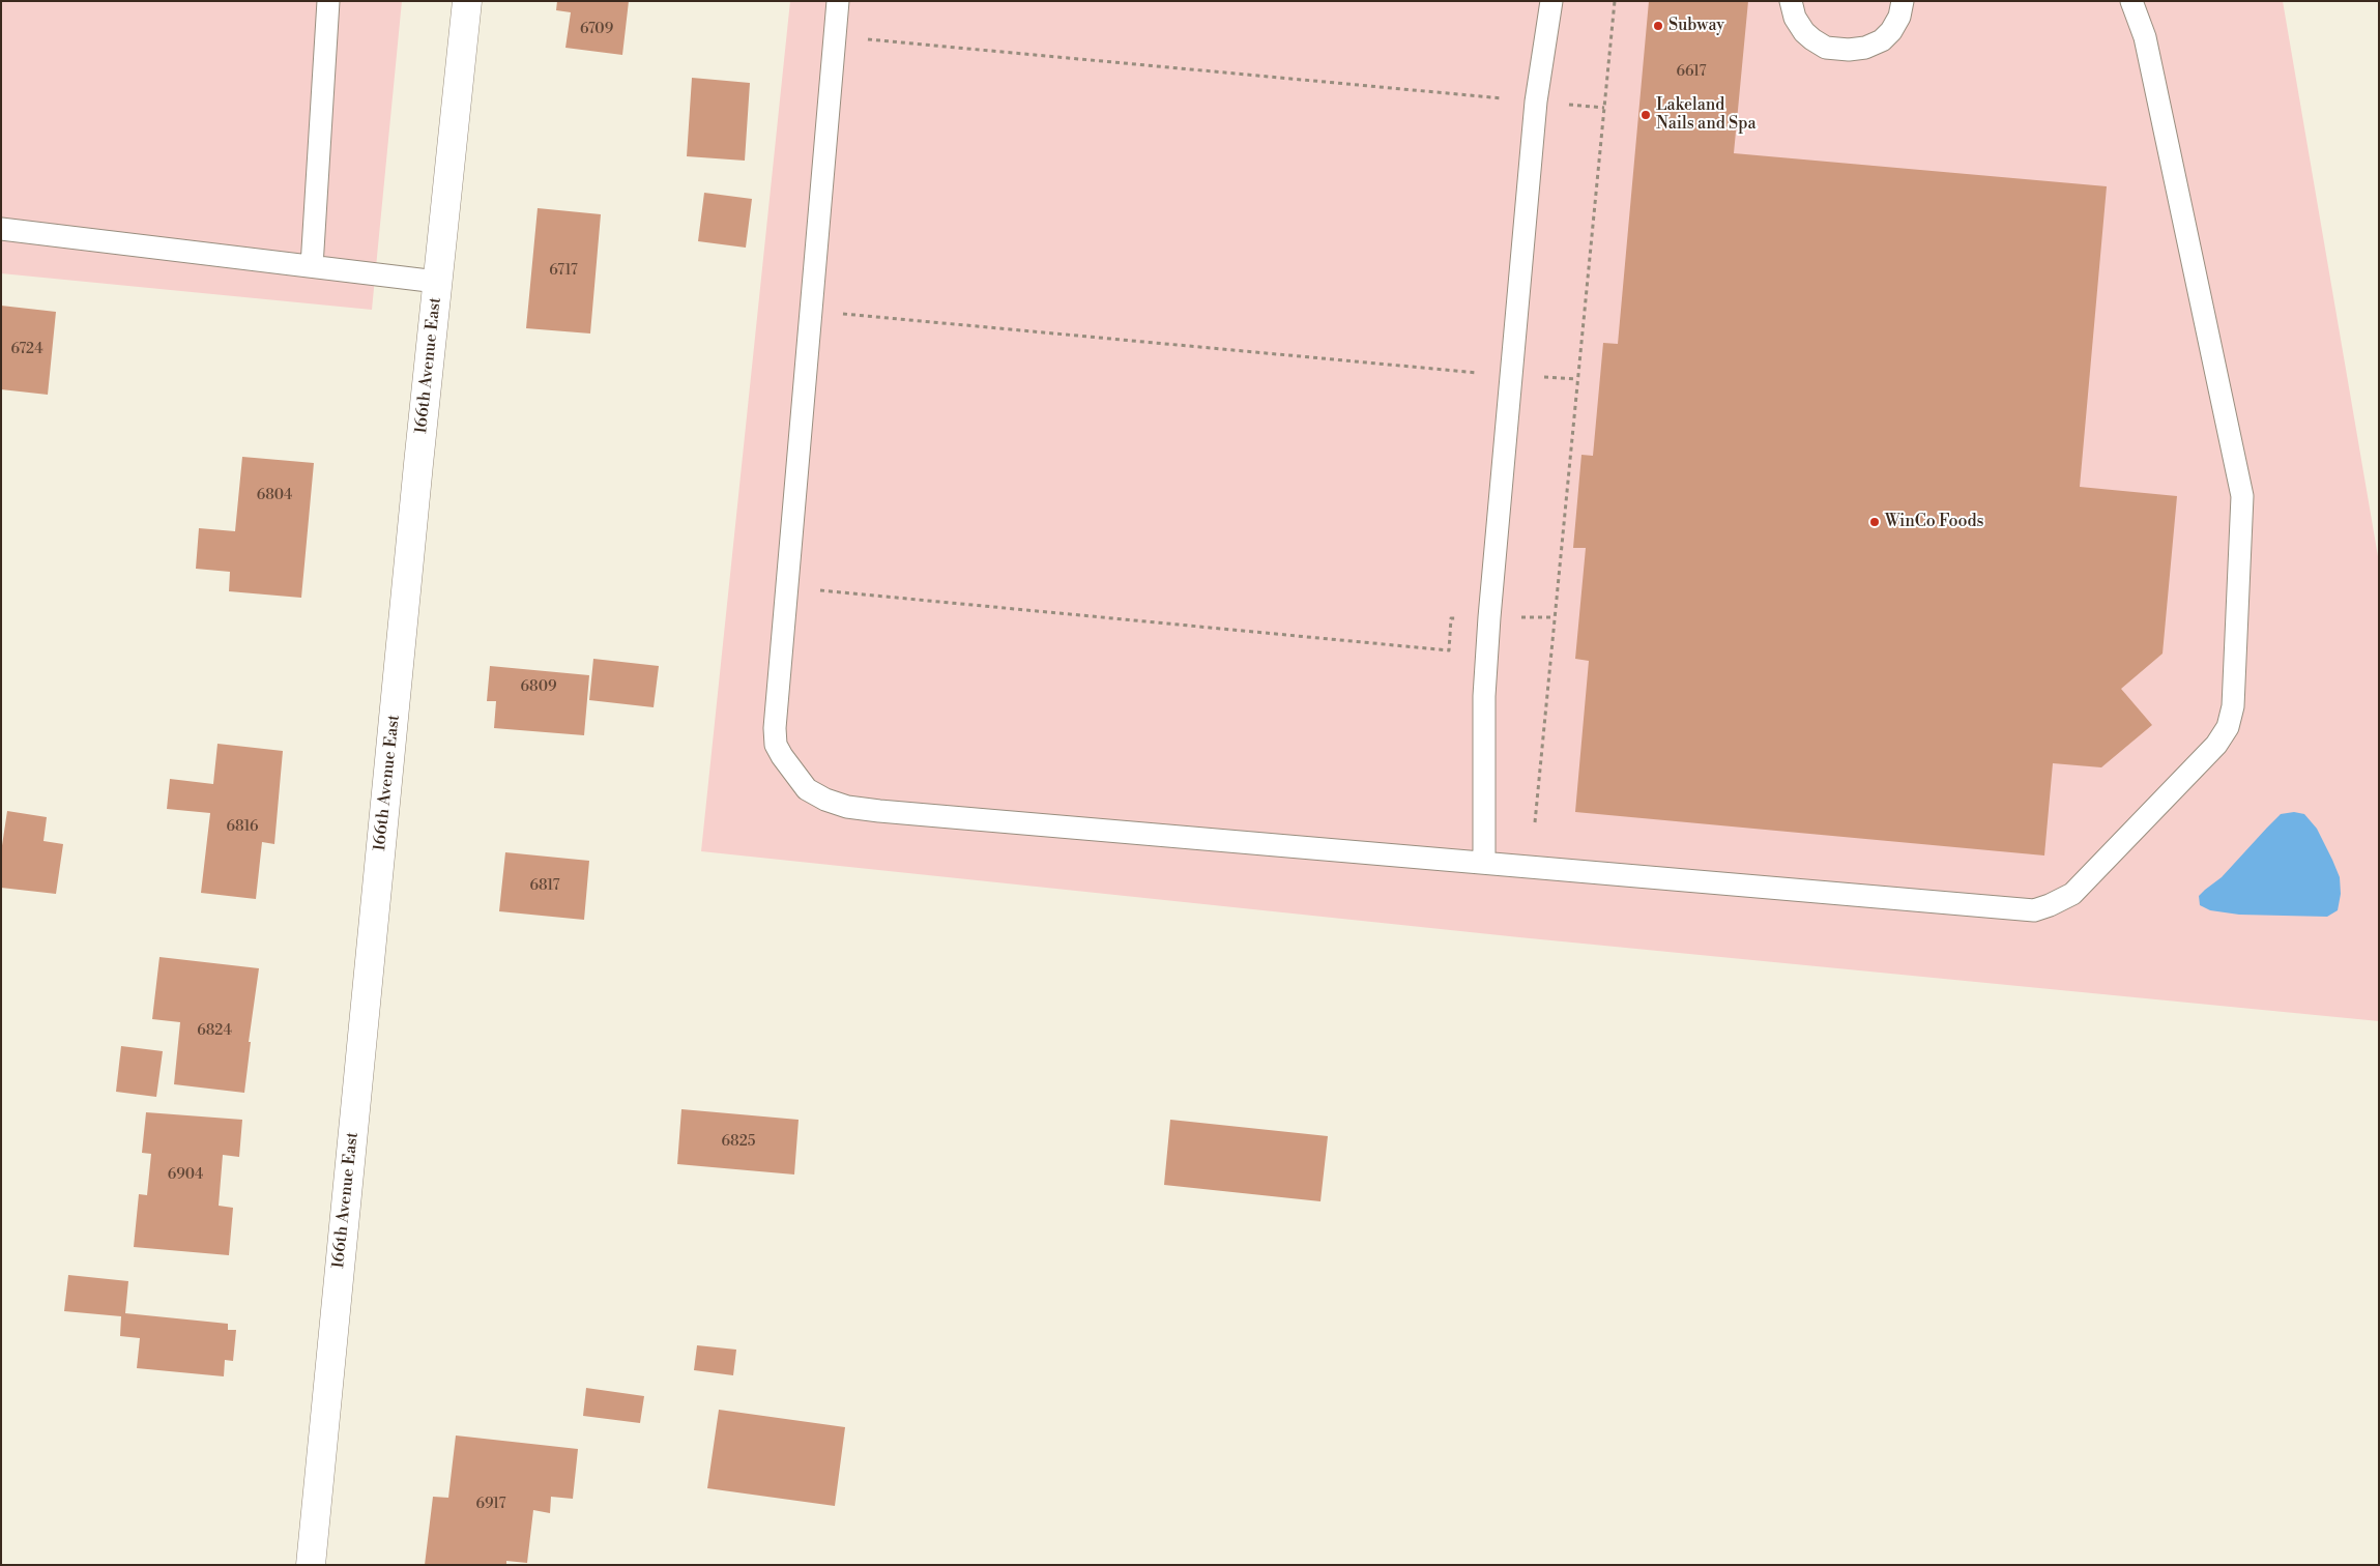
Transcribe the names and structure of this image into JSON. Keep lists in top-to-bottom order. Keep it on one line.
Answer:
{"streets":{"street":["166th Avenue East"]},"places":["Subway","Lakeland Nails and Spa","WinCo Foods"],"house_numbers":["6709","6617","6717","6724","6804","6809","6816","6817","6824","6825","6904","6917"]}
